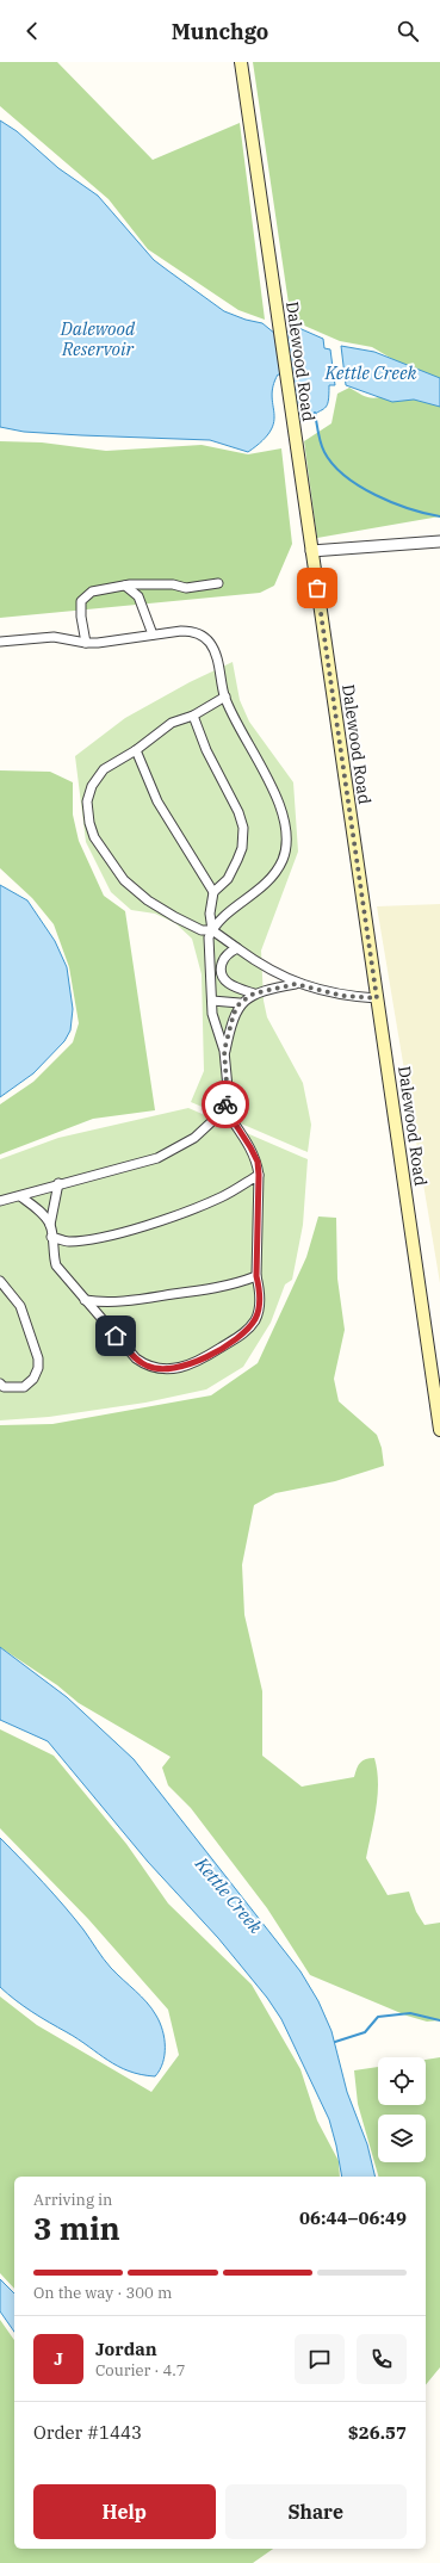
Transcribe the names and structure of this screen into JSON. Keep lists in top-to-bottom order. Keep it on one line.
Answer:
{"streets":{"main road":["Dalewood Road"]},"water":["Dalewood Reservoir","Kettle Creek"],"page":{"header":"Munchgo","heading":["3 min","Arriving in","06:44–06:49"],"panel":["Jordan","Courier · 4.7","Order #1443","$26.57"],"bar":"On the way · 300 m","round":"J","buttons":["Help","Share"]}}
